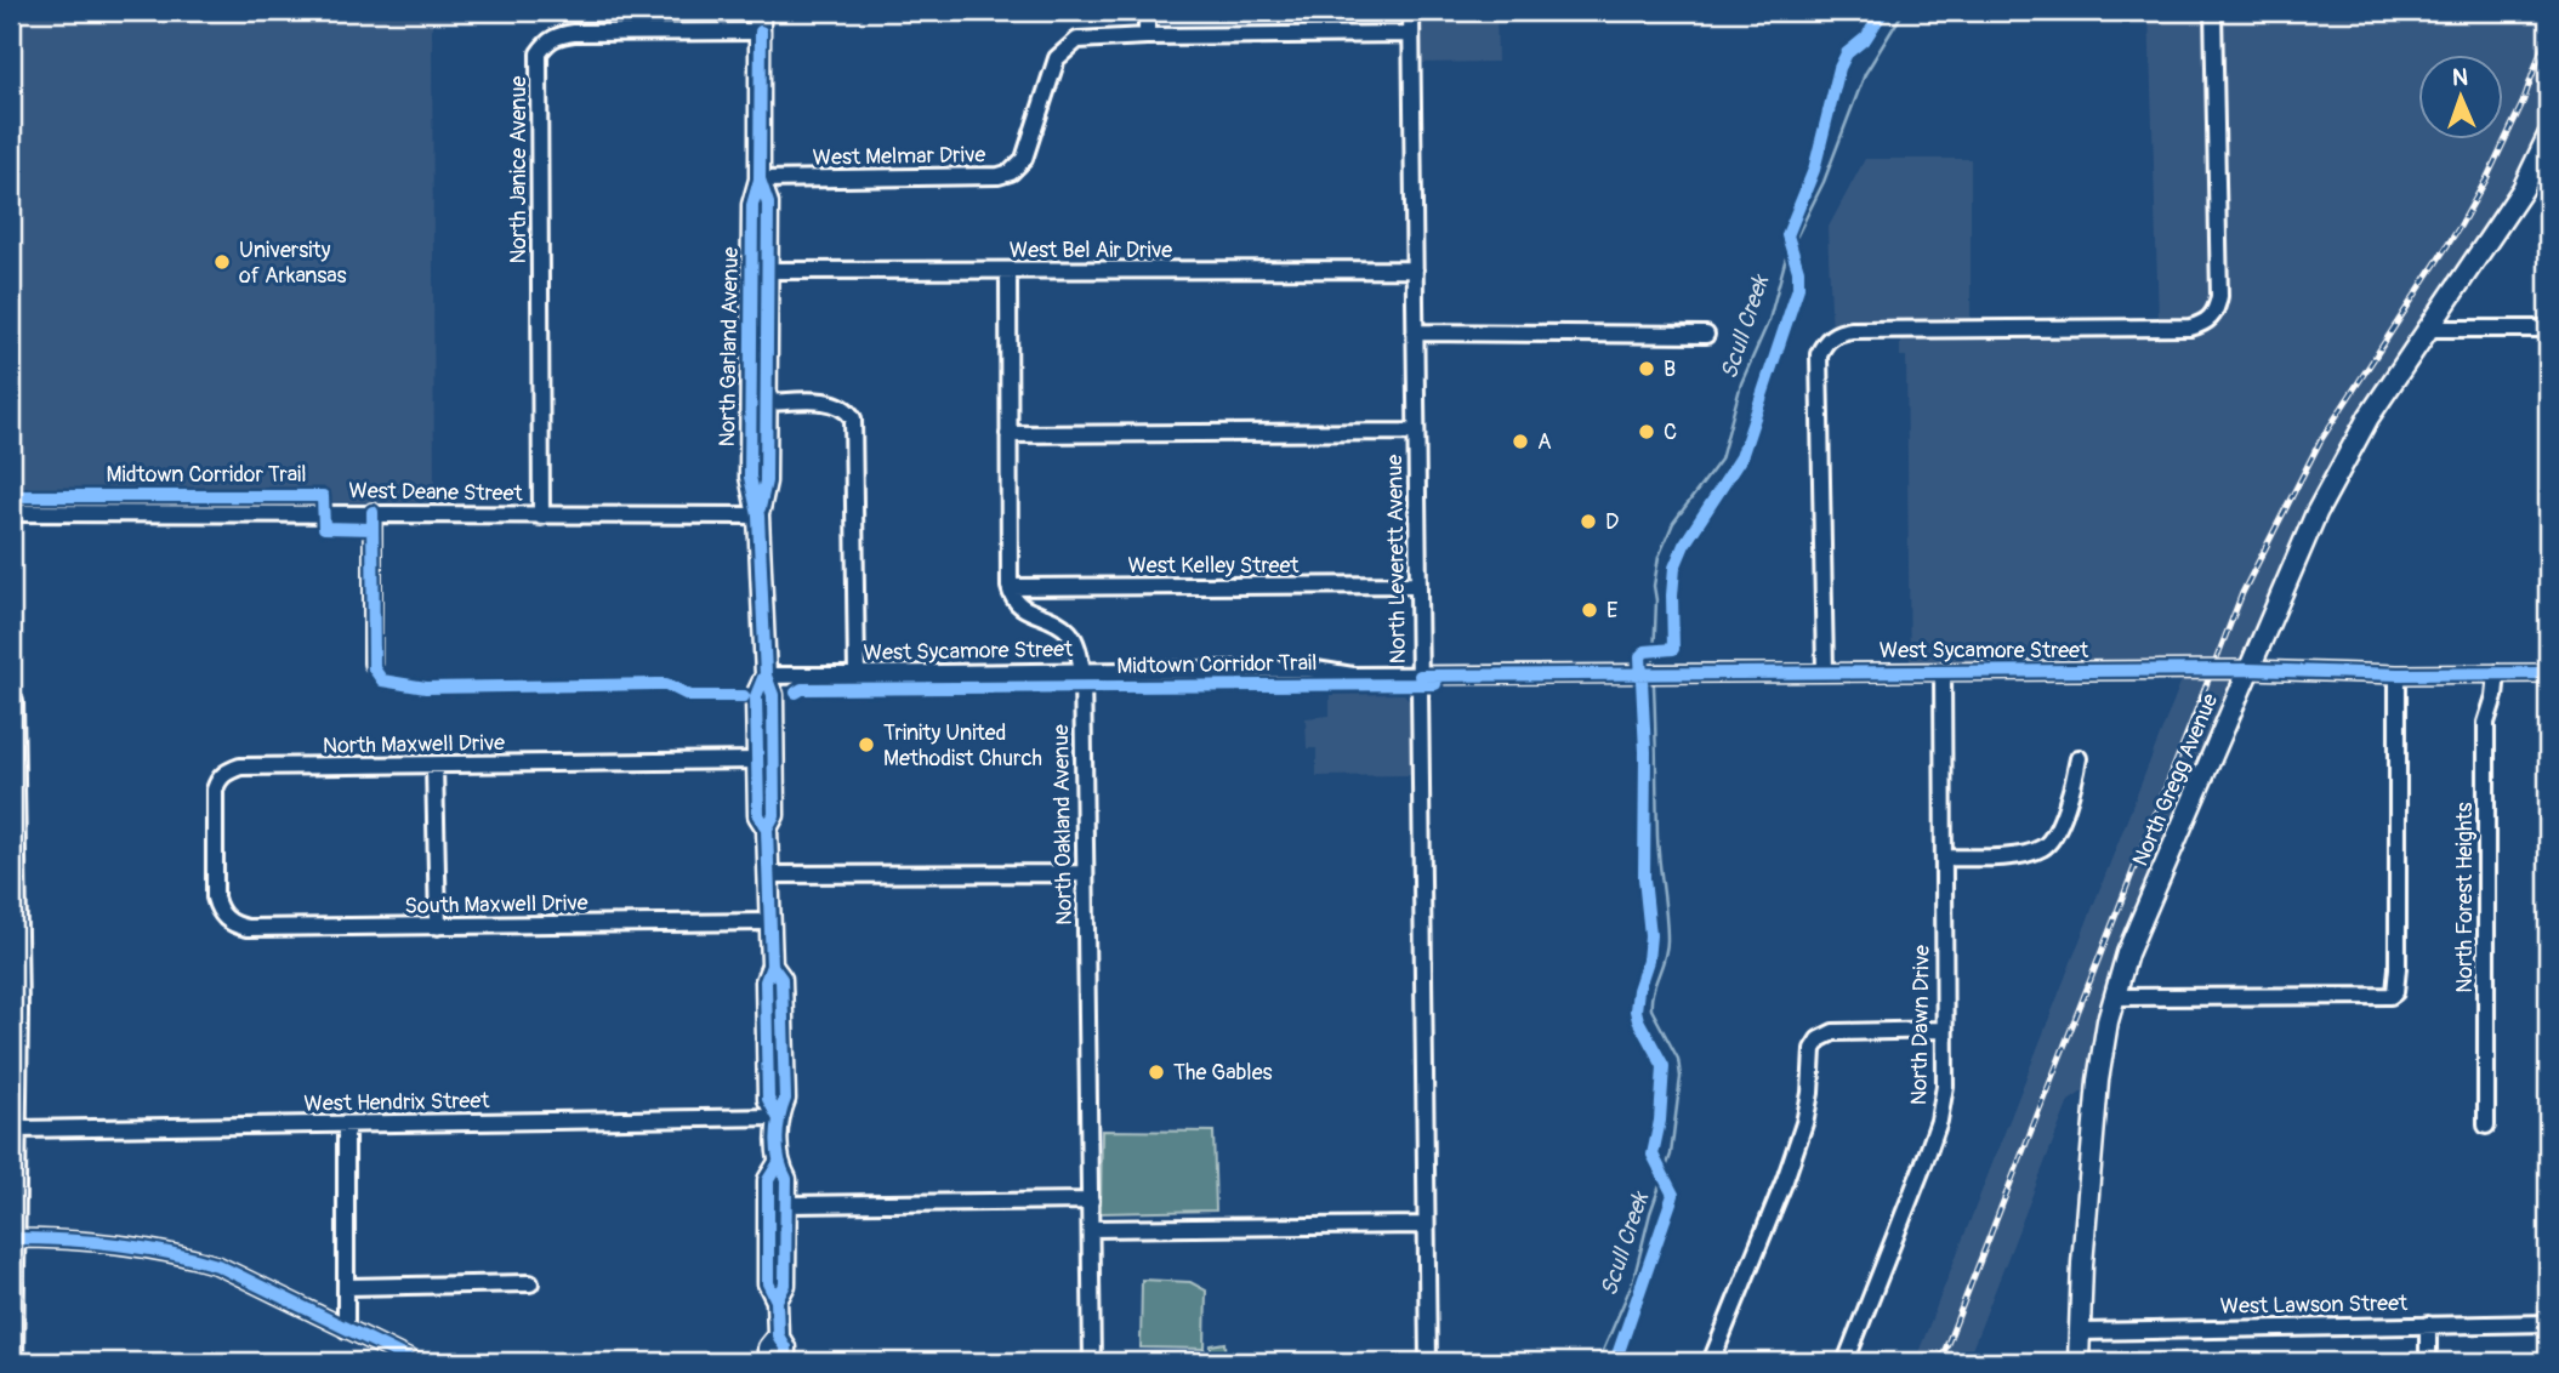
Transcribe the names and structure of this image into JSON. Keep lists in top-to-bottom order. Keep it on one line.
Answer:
{"streets":{"main road":["North Garland Avenue","North Gregg Avenue"],"street":["West Melmar Drive","North Janice Avenue","West Bel Air Drive","West Deane Street","North Leverett Avenue","West Kelley Street","West Sycamore Street","North Maxwell Drive","North Oakland Avenue","North Forest Heights","South Maxwell Drive","North Dawn Drive","West Hendrix Street","West Lawson Street"],"cycle path":["Midtown Corridor Trail"]},"crossings":[["West Melmar Drive","North Garland Avenue"],["West Melmar Drive","North Leverett Avenue"],["North Janice Avenue","North Garland Avenue"],["North Janice Avenue","West Deane Street"],["West Bel Air Drive","North Garland Avenue"],["West Bel Air Drive","North Leverett Avenue"],["North Garland Avenue","West Deane Street"],["North Garland Avenue","West Sycamore Street"],["North Garland Avenue","North Maxwell Drive"],["North Garland Avenue","South Maxwell Drive"],["North Garland Avenue","West Hendrix Street"],["North Leverett Avenue","West Kelley Street"],["North Leverett Avenue","West Sycamore Street"],["West Kelley Street","North Oakland Avenue"],["West Sycamore Street","North Gregg Avenue"],["West Sycamore Street","North Oakland Avenue"],["West Sycamore Street","North Forest Heights"],["West Sycamore Street","North Dawn Drive"],["North Maxwell Drive","South Maxwell Drive"],["North Gregg Avenue","West Lawson Street"]],"water":["Scull Creek"],"places":["University of Arkansas","B","C","A","D","E","Trinity United Methodist Church","The Gables"],"north":"top"}
